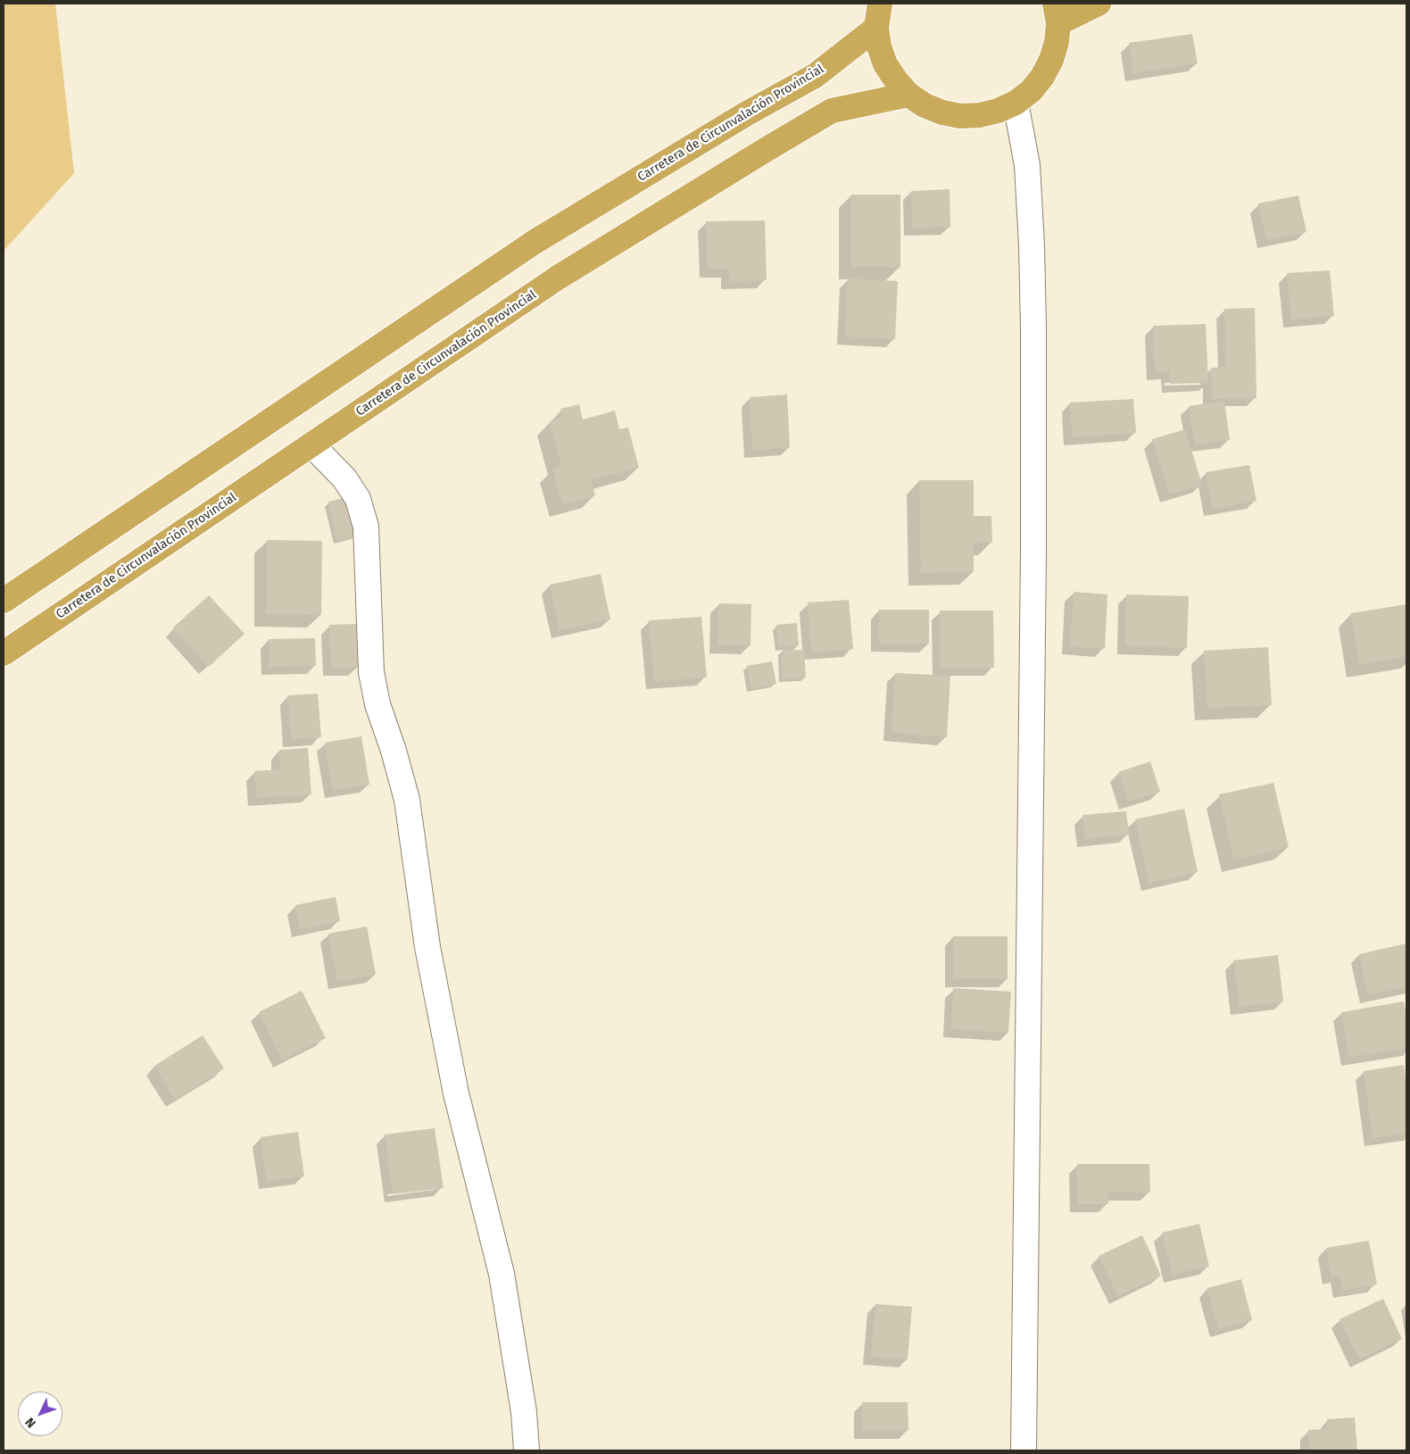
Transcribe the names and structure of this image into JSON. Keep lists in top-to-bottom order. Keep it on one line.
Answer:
{"streets":{"highway":["Carretera de Circunvalación Provincial"]},"north":"bottom left"}
